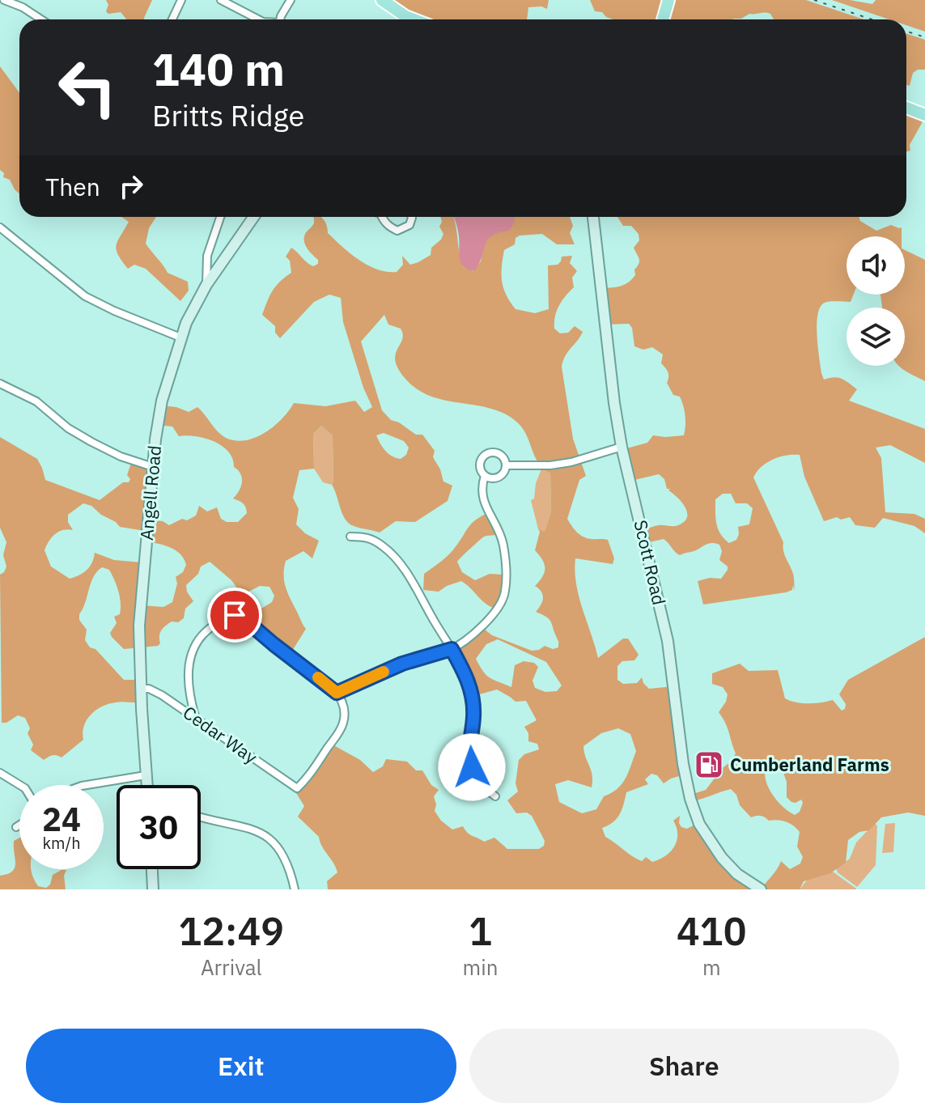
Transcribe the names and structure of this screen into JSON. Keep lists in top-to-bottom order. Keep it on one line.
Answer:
{"streets":{"street":["Angell Road","Scott Road","Cedar Way"]},"crossings":[["Angell Road","Cedar Way"]],"places":{"fuel station":["Cumberland Farms"]},"page":{"turn":["140 m","Britts Ridge"],"then":"Then","speed":"24 km/h","limit":"30","eta":["12:49","Arrival","1","min","410","m"],"buttons":["Exit","Share"]}}
